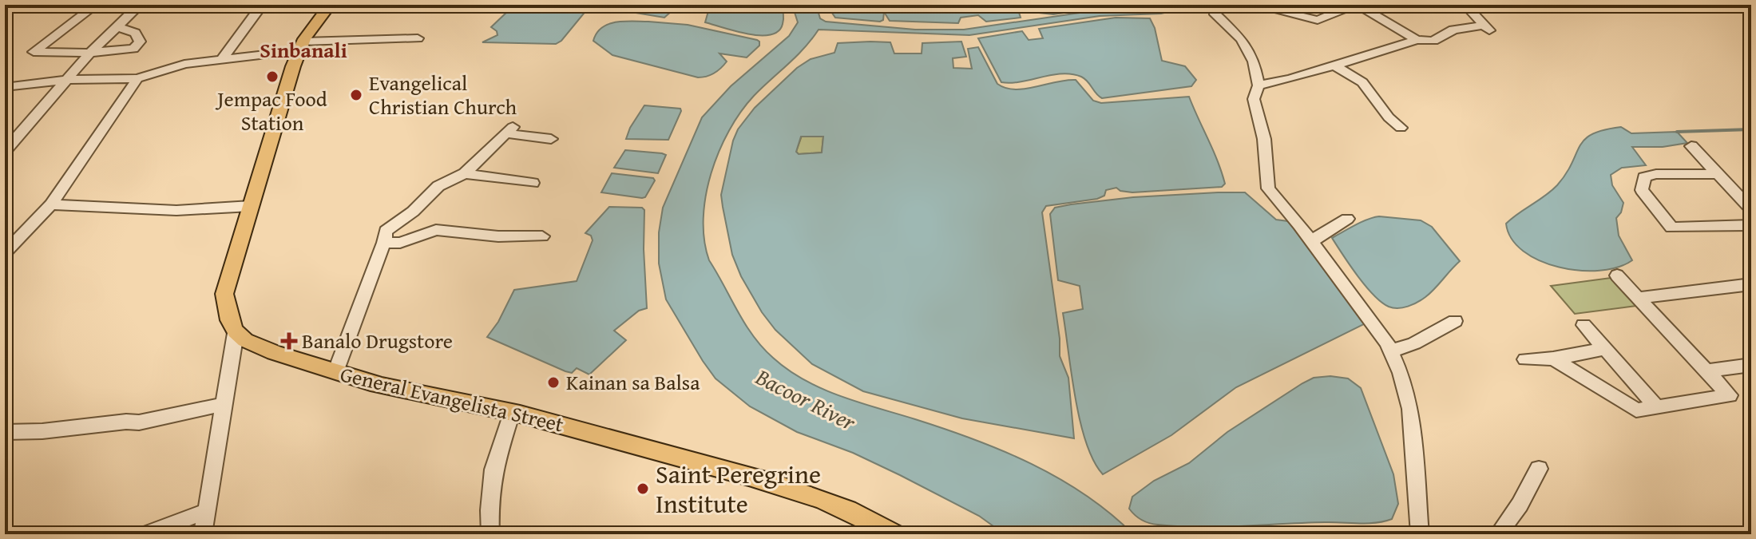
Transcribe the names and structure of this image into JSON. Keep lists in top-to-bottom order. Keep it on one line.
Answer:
{"streets":{"main road":["General Evangelista Street"]},"districts":["Sinbanali"],"water":["Bacoor River"],"places":{"other":["Jempac Food Station","Evangelical Christian Church","Kainan sa Balsa","Saint Peregrine Institute"],"health":["Banalo Drugstore"]}}
